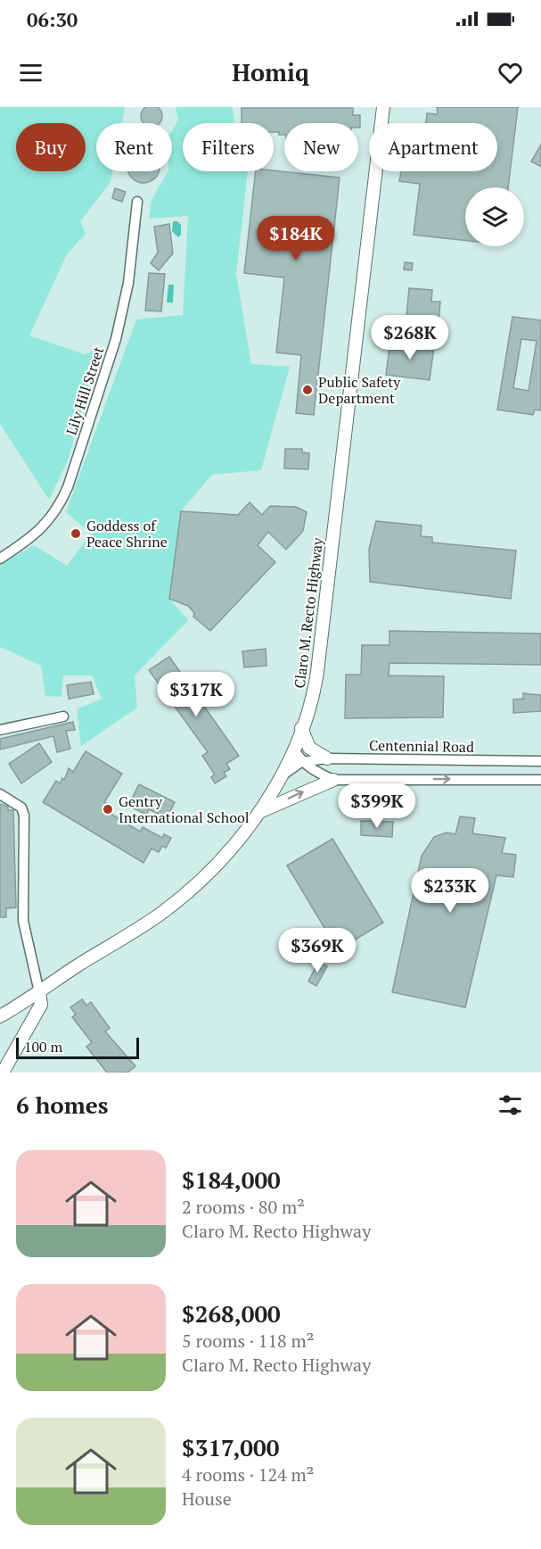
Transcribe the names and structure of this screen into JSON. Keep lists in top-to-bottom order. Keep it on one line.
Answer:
{"streets":{"main road":["Claro M. Recto Highway"],"street":["Lily Hill Street","Centennial Road"]},"crossings":[["Claro M. Recto Highway","Centennial Road"]],"places":["Public Safety Department","Goddess of Peace Shrine","Gentry International School"],"scale_bar":"100 m","page":{"status":"06:30","header":"Homiq","chip":["Buy","Rent","Filters","New","Apartment"],"price":["$184K","$268K","$317K","$399K","$233K","$369K"],"scale":"100 m","heading":"6 homes","list":[{"name":"$184,000","note":"2 rooms · 80 m² · Claro M. Recto Highway"},{"name":"$268,000","note":"5 rooms · 118 m² · Claro M. Recto Highway"},{"name":"$317,000","note":"4 rooms · 124 m² · House"}]}}
